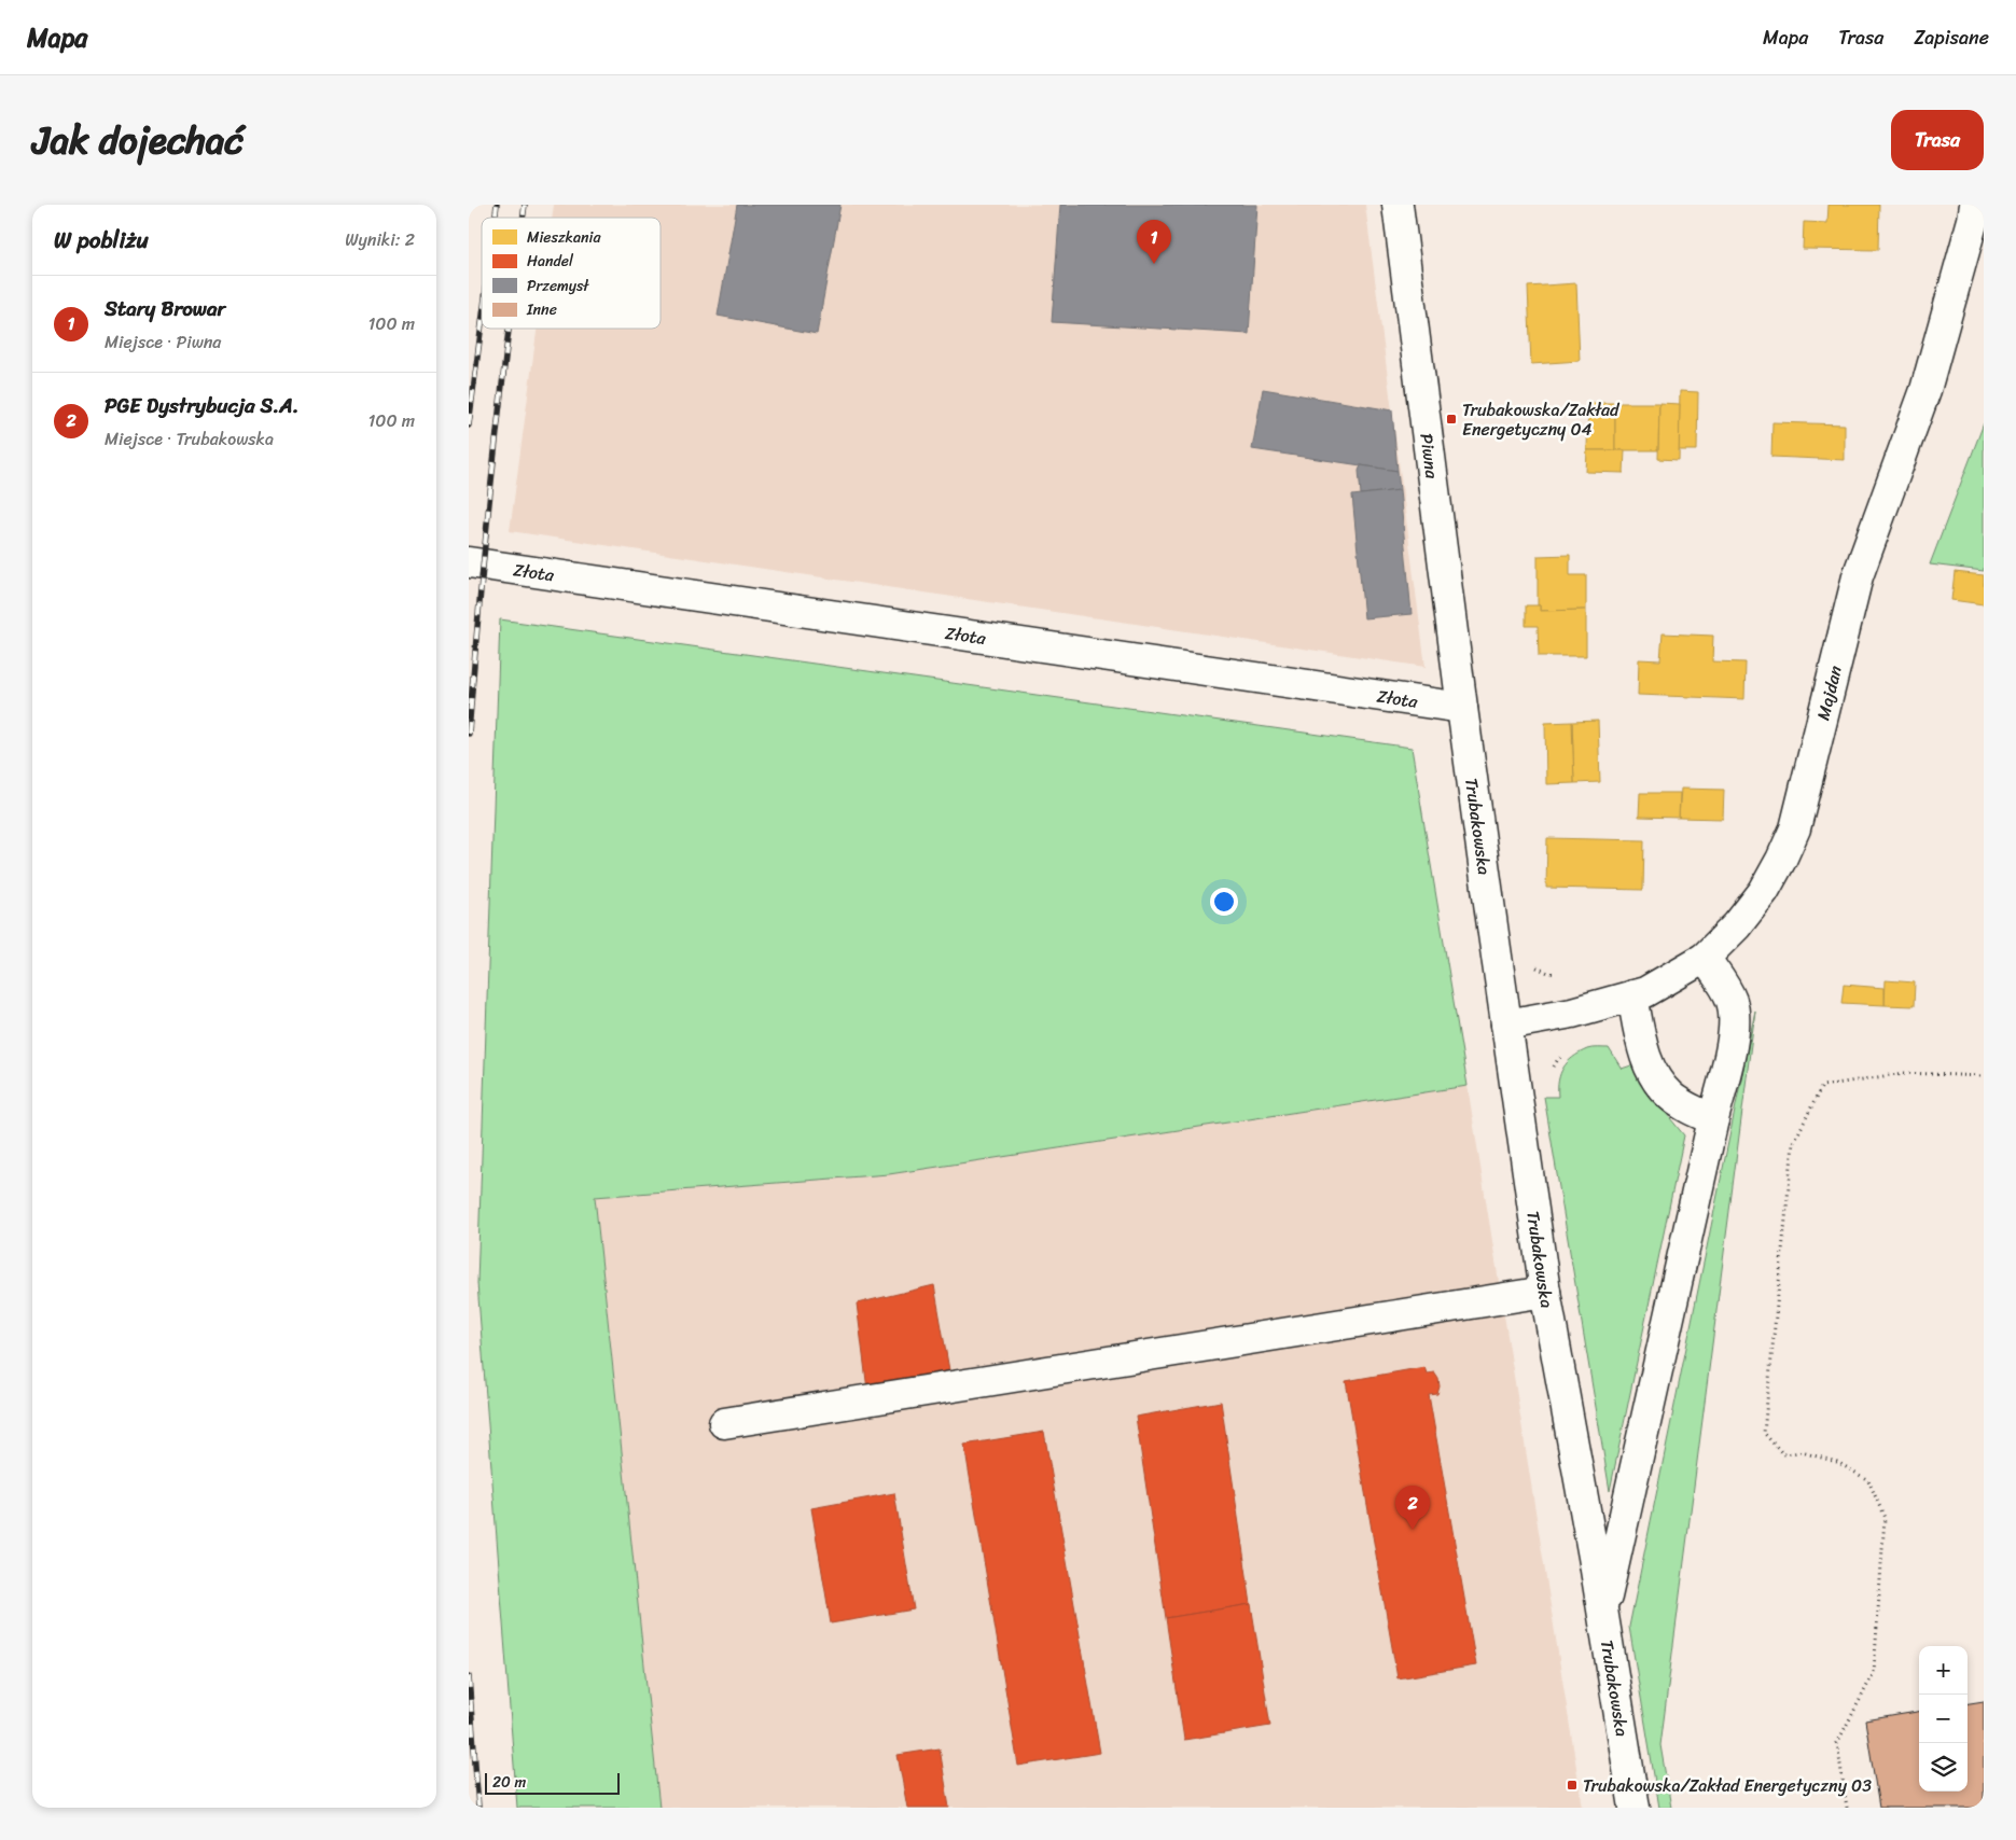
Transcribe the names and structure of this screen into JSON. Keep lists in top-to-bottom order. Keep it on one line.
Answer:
{"streets":{"street":["Piwna","Złota","Majdan","Trubakowska"]},"crossings":[["Piwna","Złota"],["Piwna","Trubakowska"],["Złota","Trubakowska"],["Majdan","Trubakowska"]],"places":{"transit":["Trubakowska/Zakład Energetyczny 04","Trubakowska/Zakład Energetyczny 03"]},"legend":["Mieszkania","Handel","Przemysł","Inne"],"scale_bar":"20 m","page":{"header":"Mapa","nav":["Mapa","Trasa","Zapisane"],"title":"Jak dojechać","buttons":"Trasa","heading":["W pobliżu","Wyniki: 2"],"pins":["1","2"],"list":[{"mark":"1","name":"Stary Browar","note":"Miejsce · Piwna","value":"100 m"},{"mark":"2","name":"PGE Dystrybucja S.A.","note":"Miejsce · Trubakowska","value":"100 m"}],"map_buttons":["+","−"],"scale":"20 m"}}
